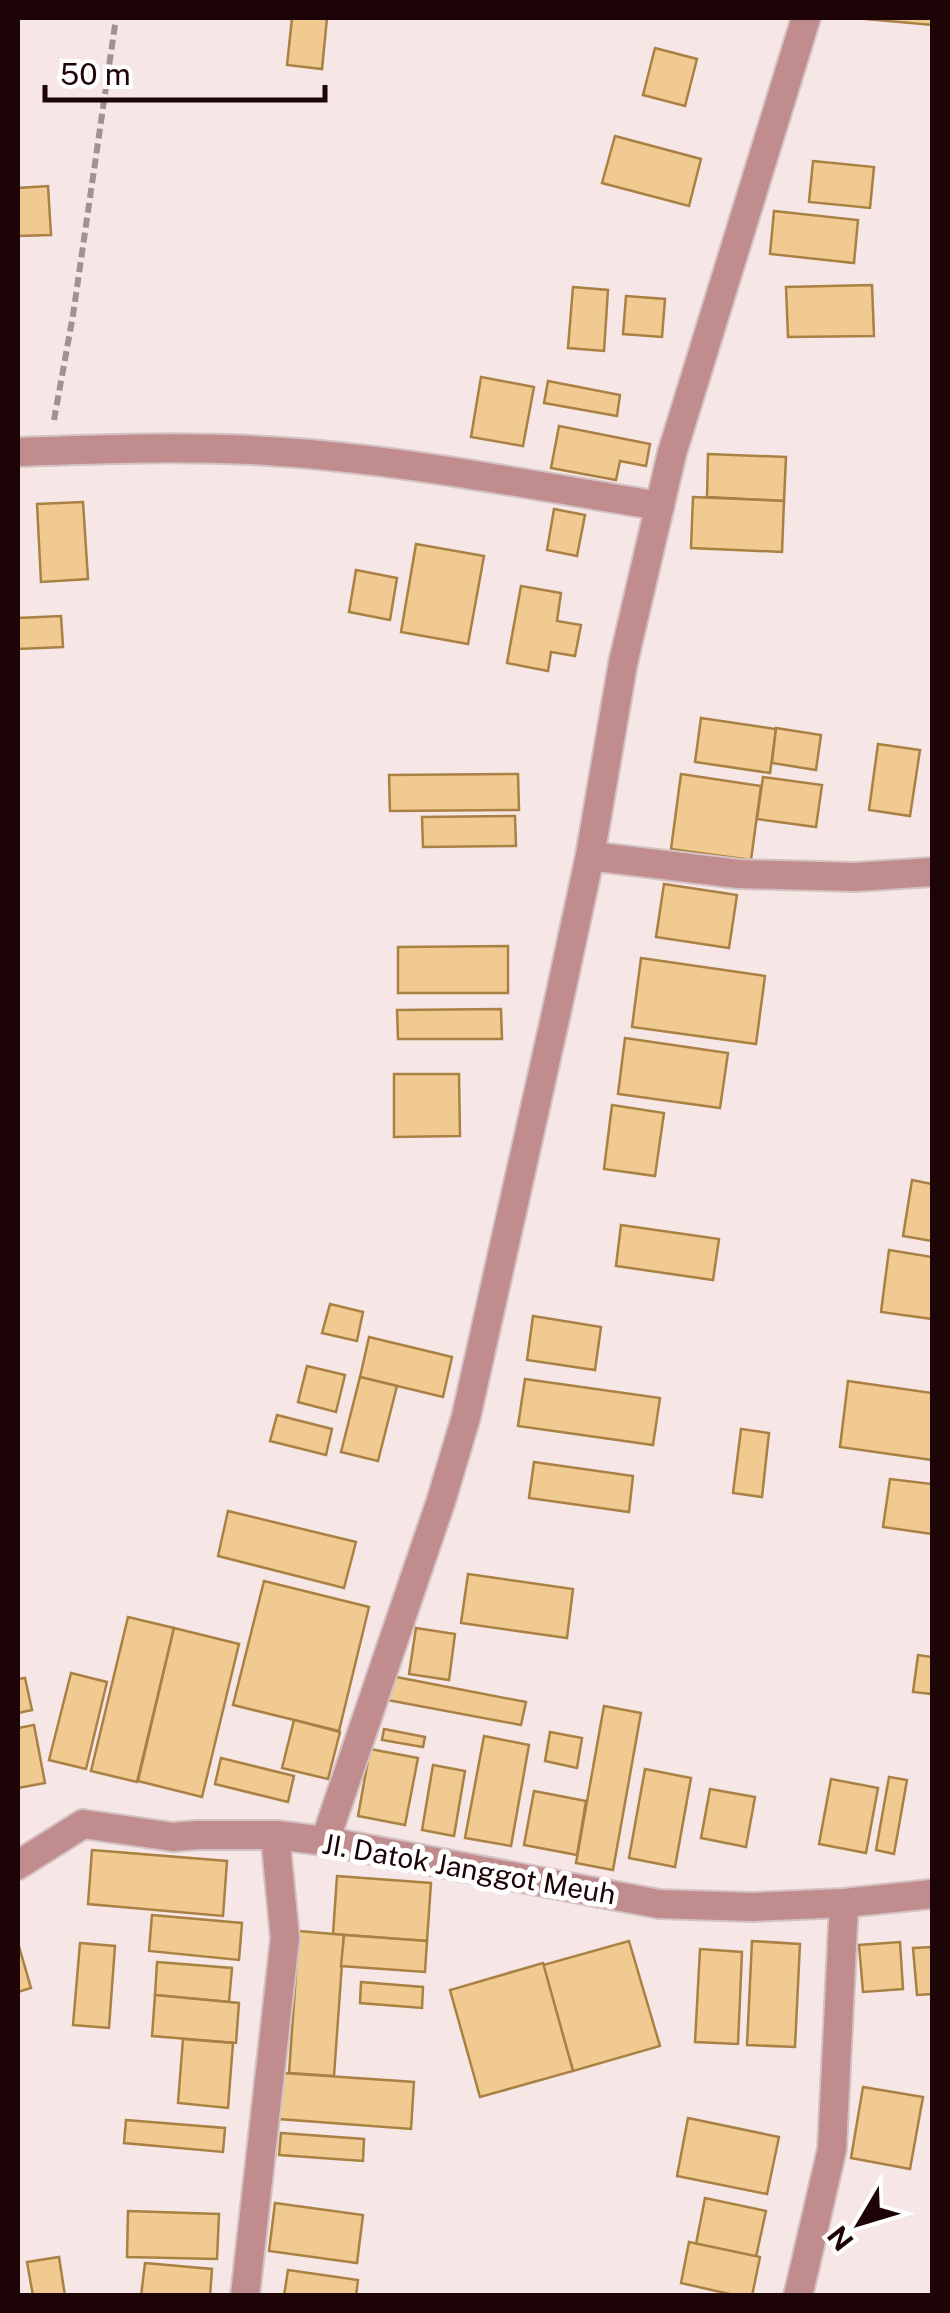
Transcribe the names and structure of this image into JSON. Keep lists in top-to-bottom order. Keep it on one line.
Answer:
{"streets":{"street":["JI. Datok Janggot Meuh"]},"scale_bar":"50 m","north":"bottom left"}
